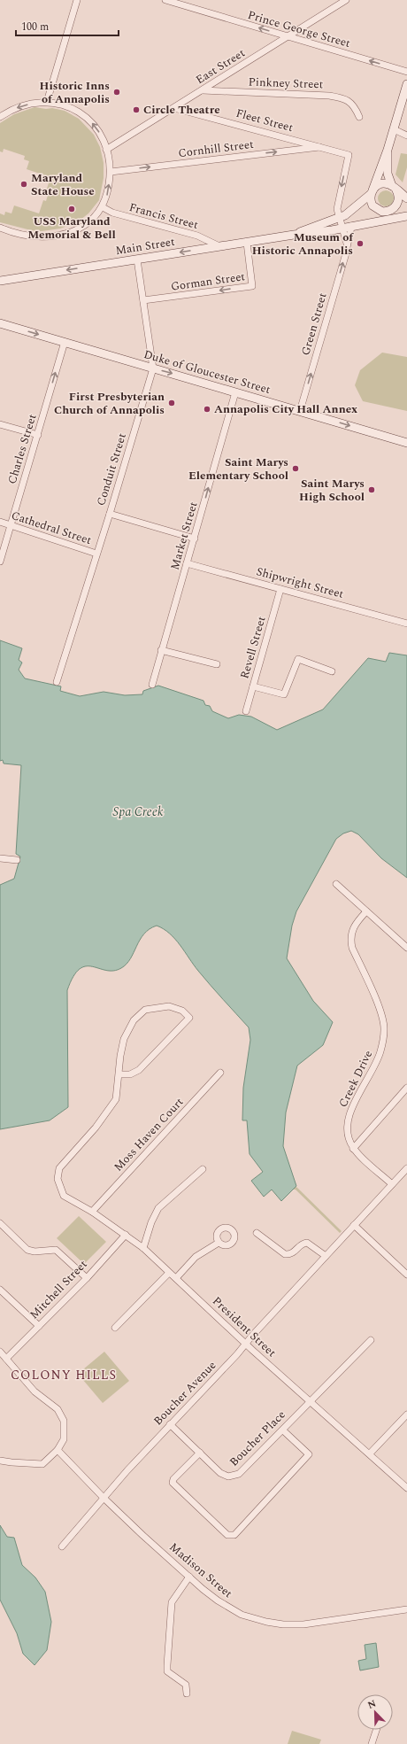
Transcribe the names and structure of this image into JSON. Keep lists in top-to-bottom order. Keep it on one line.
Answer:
{"streets":{"main road":["Main Street","Duke of Gloucester Street"],"street":["Prince George Street","East Street","Pinkney Street","Fleet Street","Cornhill Street","Francis Street","Gorman Street","Green Street","Charles Street","Conduit Street","Cathedral Street","Market Street","Shipwright Street","Revell Street","Creek Drive","Moss Haven Court","Mitchell Street","President Street","Boucher Avenue","Boucher Place","Madison Street"]},"crossings":[["Prince George Street","East Street"],["East Street","Pinkney Street"],["East Street","Fleet Street"],["Fleet Street","Cornhill Street"],["Fleet Street","Green Street"],["Francis Street","Main Street"],["Main Street","Gorman Street"],["Main Street","Green Street"],["Main Street","Conduit Street"],["Gorman Street","Conduit Street"],["Green Street","Duke of Gloucester Street"],["Duke of Gloucester Street","Charles Street"],["Duke of Gloucester Street","Conduit Street"],["Duke of Gloucester Street","Market Street"],["Charles Street","Cathedral Street"],["Conduit Street","Cathedral Street"],["Market Street","Shipwright Street"],["Shipwright Street","Revell Street"],["Creek Drive","Boucher Avenue"],["Moss Haven Court","President Street"],["Mitchell Street","President Street"],["President Street","Boucher Avenue"],["President Street","Boucher Place"],["Boucher Avenue","Boucher Place"],["Boucher Avenue","Madison Street"]],"one_way":["Prince George Street","Cornhill Street","Main Street","Duke of Gloucester Street","Charles Street","Market Street"],"districts":["COLONY HILLS"],"water":["Spa Creek"],"places":["Historic Inns of Annapolis","Circle Theatre","Maryland State House","USS Maryland Memorial & Bell","Museum of Historic Annapolis","First Presbyterian Church of Annapolis","Annapolis City Hall Annex","Saint Marys Elementary School","Saint Marys High School"],"scale_bar":"100 m","north":"top left"}
